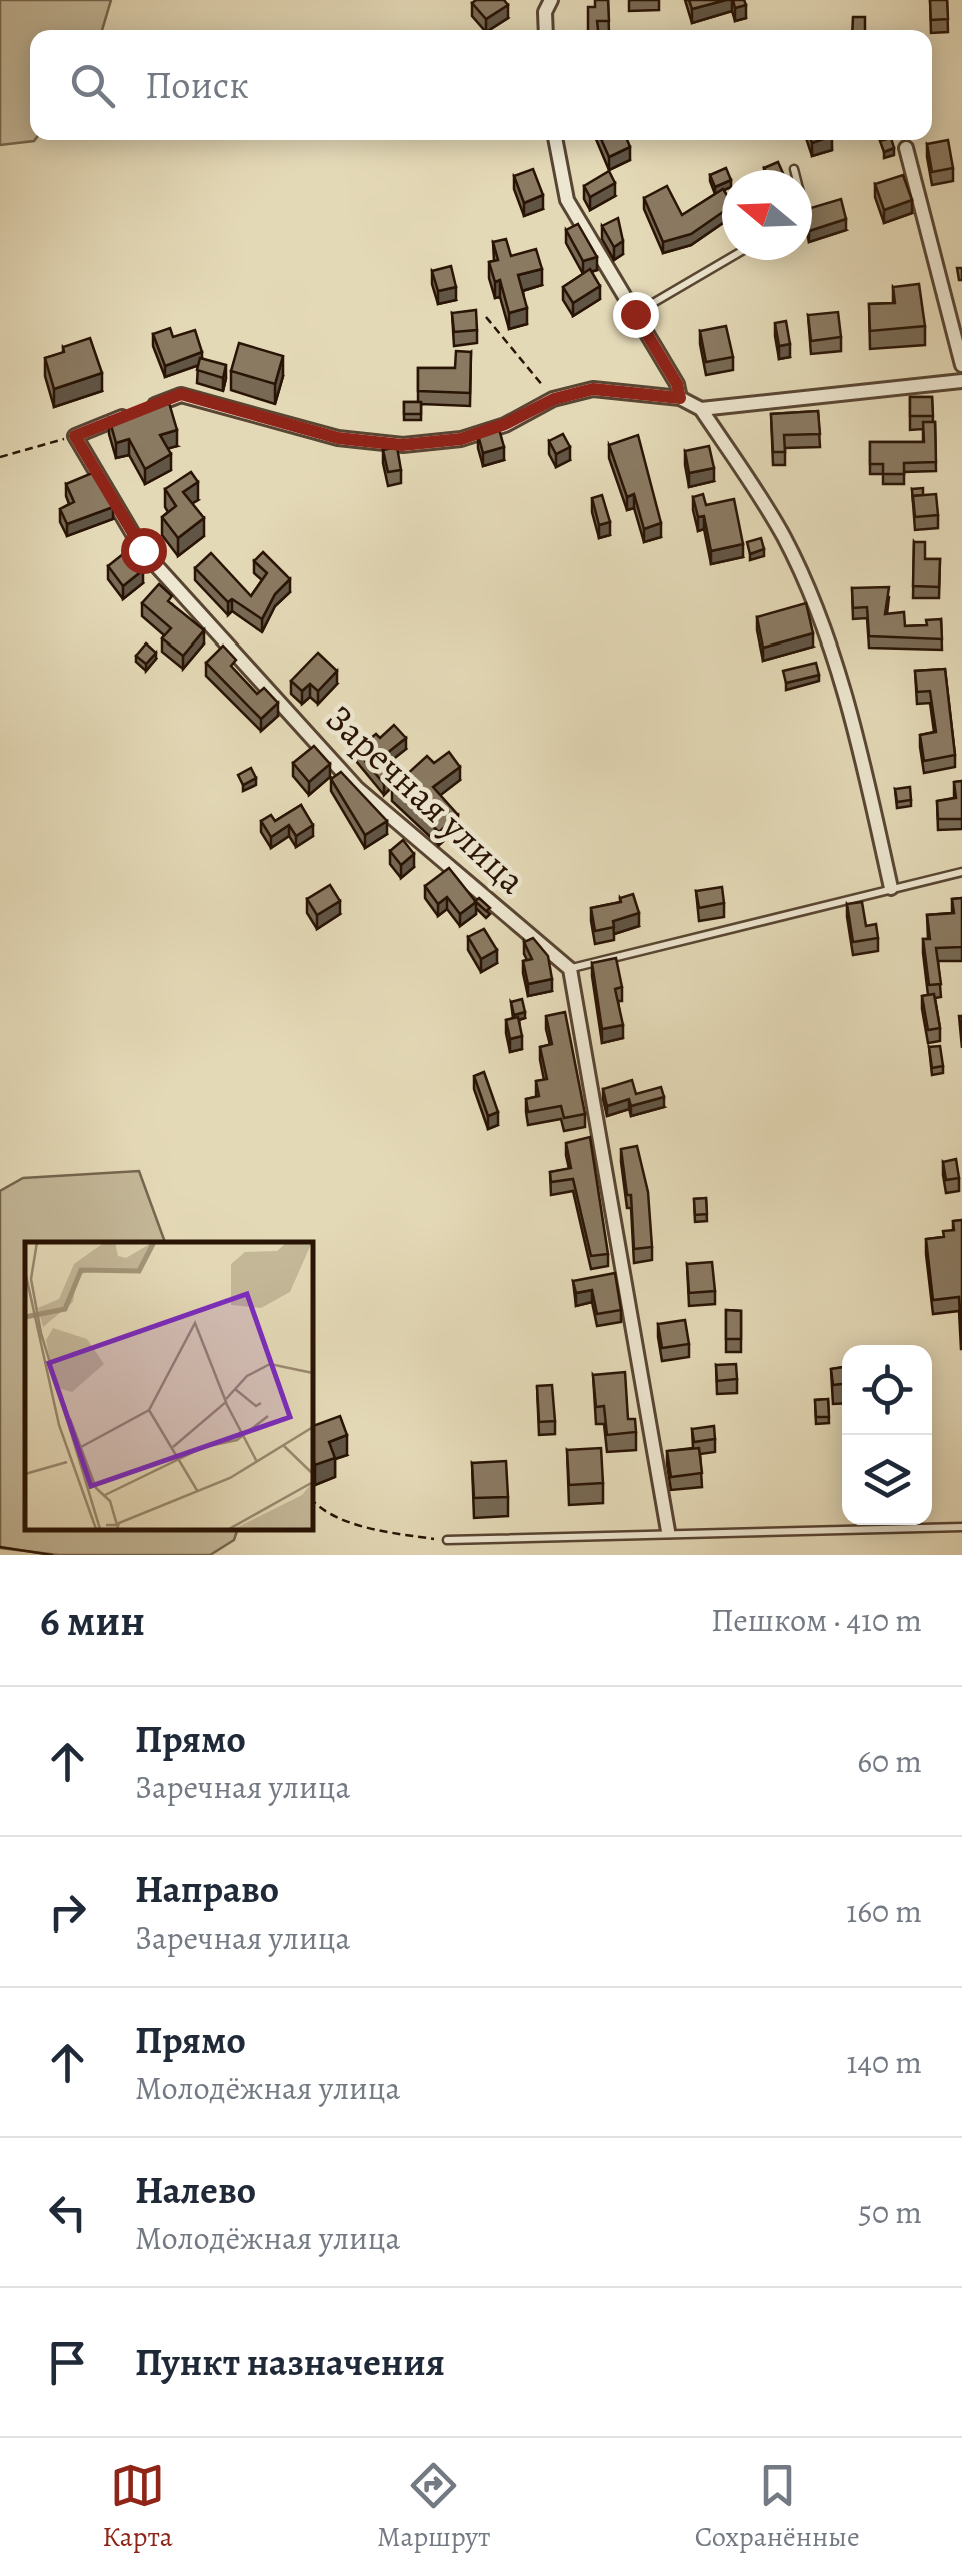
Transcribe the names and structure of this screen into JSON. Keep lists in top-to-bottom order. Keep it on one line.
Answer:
{"streets":{"street":["Заречная улица"]},"north":"left","page":{"search":"Поиск","heading":["6 мин","Пешком · 410 m"],"list":[["Прямо","Заречная улица","60 m"],["Направо","Заречная улица","160 m"],["Прямо","Молодёжная улица","140 m"],["Налево","Молодёжная улица","50 m"],"Пункт назначения"],"nav":["Карта","Маршрут","Сохранённые"]}}
